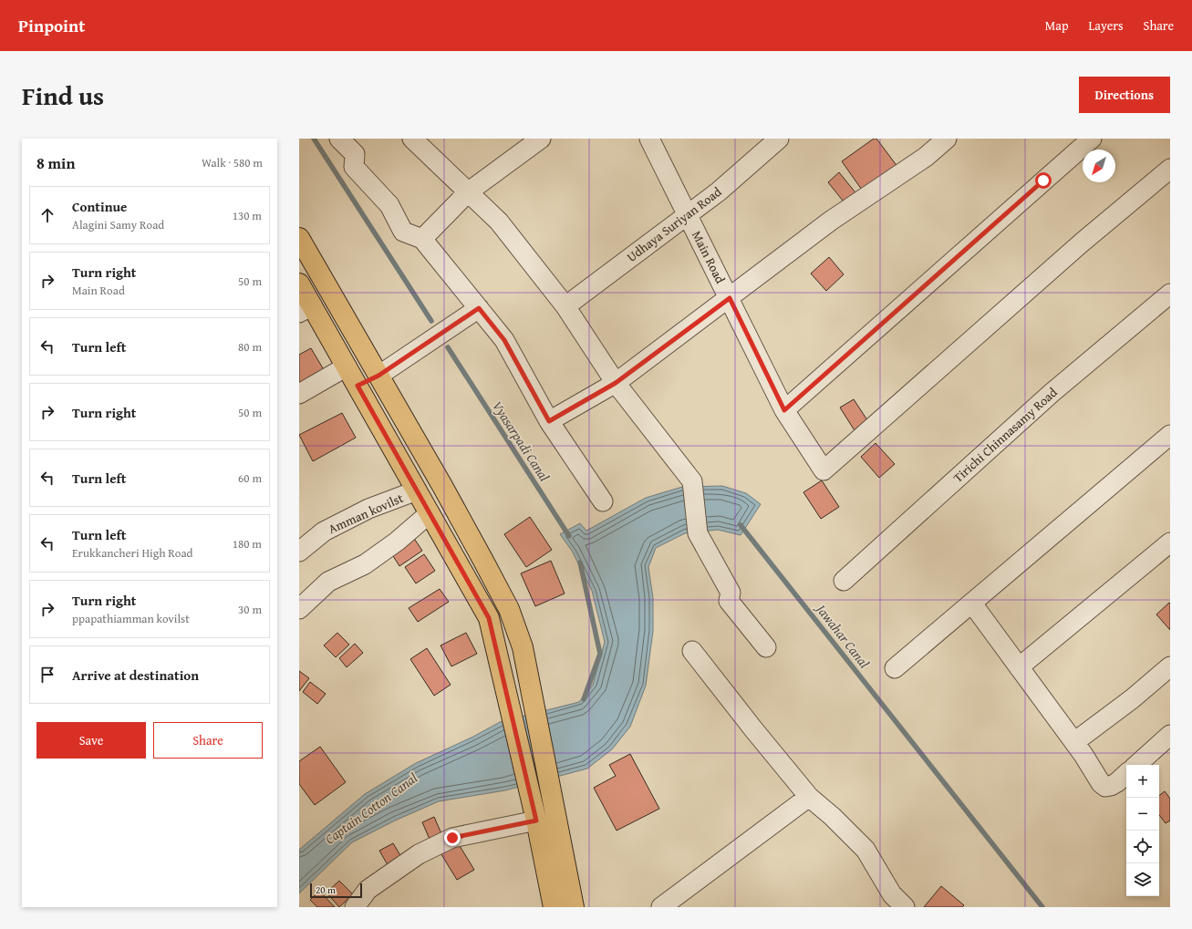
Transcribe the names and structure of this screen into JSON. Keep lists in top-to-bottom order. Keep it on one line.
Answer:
{"streets":{"street":["Udhaya Suriyan Road","Main Road","Tirichi Chinnasamy Road","Amman kovilst"]},"crossings":[["Udhaya Suriyan Road","Main Road"]],"water":["Vyasarpadi Canal","Jawahar Canal","Captain Cotton Canal"],"scale_bar":"20 m","north":"bottom left","page":{"header":"Pinpoint","nav":["Map","Layers","Share"],"title":"Find us","buttons":["Directions",["Save","Share"]],"heading":["8 min","Walk · 580 m"],"list":[["Continue","Alagini Samy Road","130 m"],["Turn right","Main Road","50 m"],["Turn left","80 m"],["Turn right","50 m"],["Turn left","60 m"],["Turn left","Erukkancheri High Road","180 m"],["Turn right","ppapathiamman kovilst","30 m"],"Arrive at destination"],"map_buttons":["+","−"],"scale":"20 m"}}
